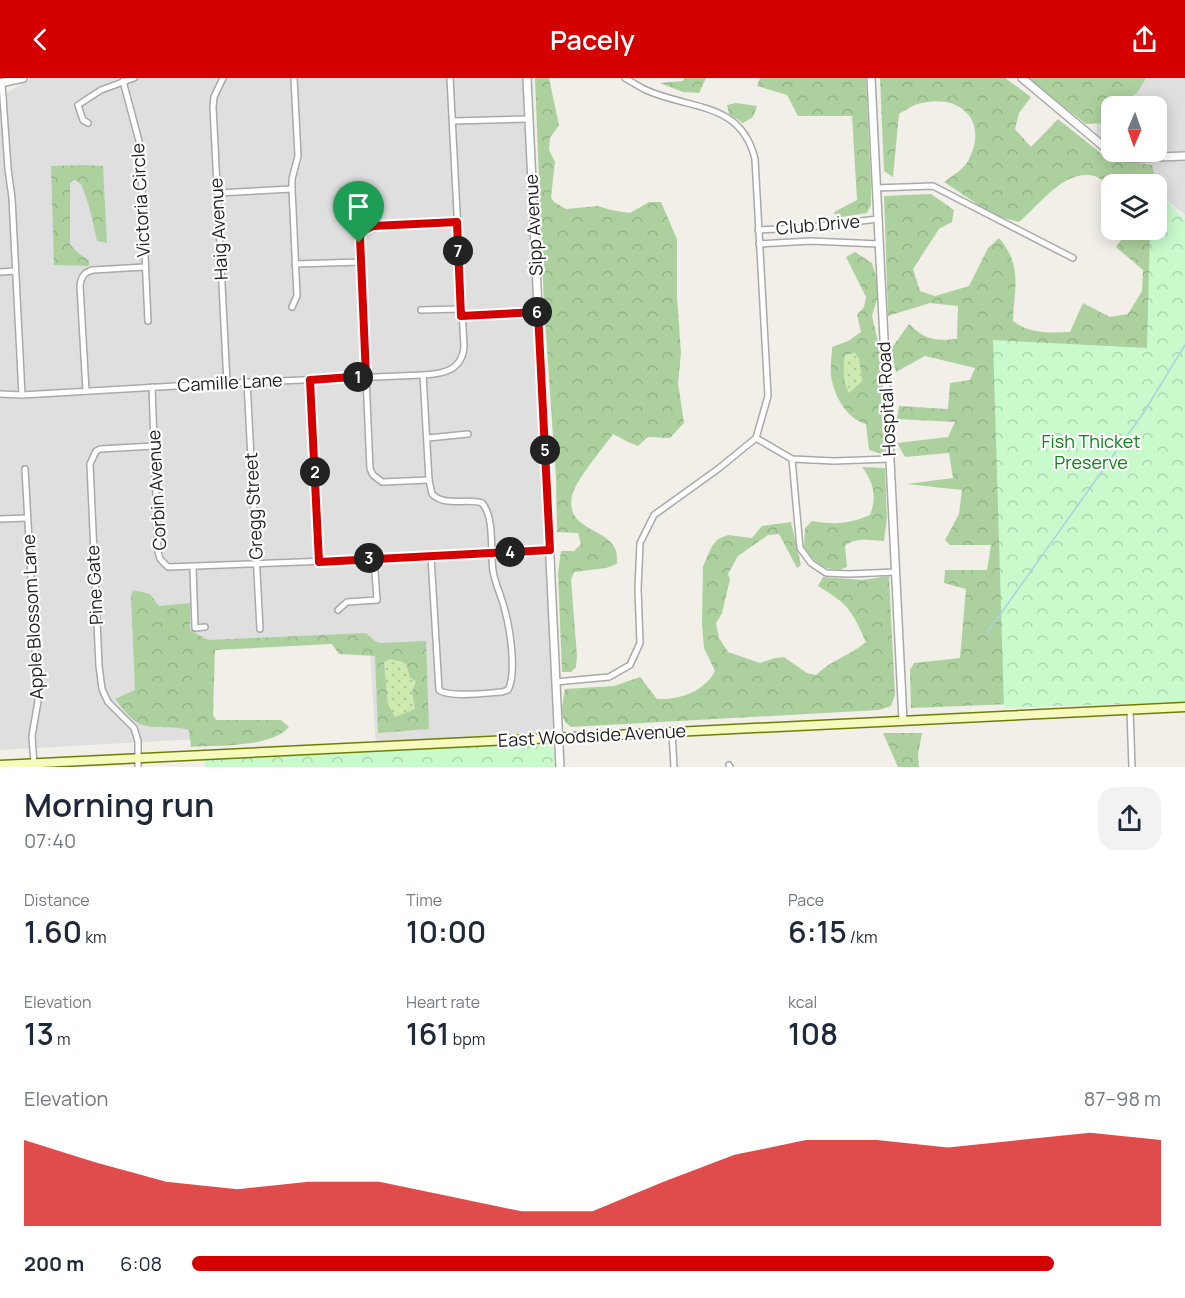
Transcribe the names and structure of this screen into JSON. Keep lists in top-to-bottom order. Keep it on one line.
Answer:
{"streets":{"main road":["East Woodside Avenue"],"street":["Victoria Circle","Sipp Avenue","Club Drive","Haig Avenue","Camille Lane","Hospital Road","Corbin Avenue","Gregg Street","Pine Gate","Apple Blossom Lane"]},"crossings":[["Sipp Avenue","Corbin Avenue"],["Sipp Avenue","East Woodside Avenue"],["Club Drive","Hospital Road"],["Haig Avenue","Camille Lane"],["Camille Lane","Corbin Avenue"],["Camille Lane","Gregg Street"],["Hospital Road","East Woodside Avenue"],["Corbin Avenue","Gregg Street"],["Corbin Avenue","Pine Gate"],["Pine Gate","East Woodside Avenue"],["Apple Blossom Lane","East Woodside Avenue"]],"parks":["Fish Thicket Preserve"],"north":"bottom","page":{"header":"Pacely","pins":["7","6","1","5","2","4","3"],"heading":["Morning run","07:40"],"stats":[["Distance","1.60 km"],["Time","10:00"],["Pace","6:15 /km"],["Elevation","13 m"],["Heart rate","161 bpm"],["kcal","108"]],"chart":["Elevation","87–98 m"],"list":[{"name":"200 m","note":"6:08"}]}}
